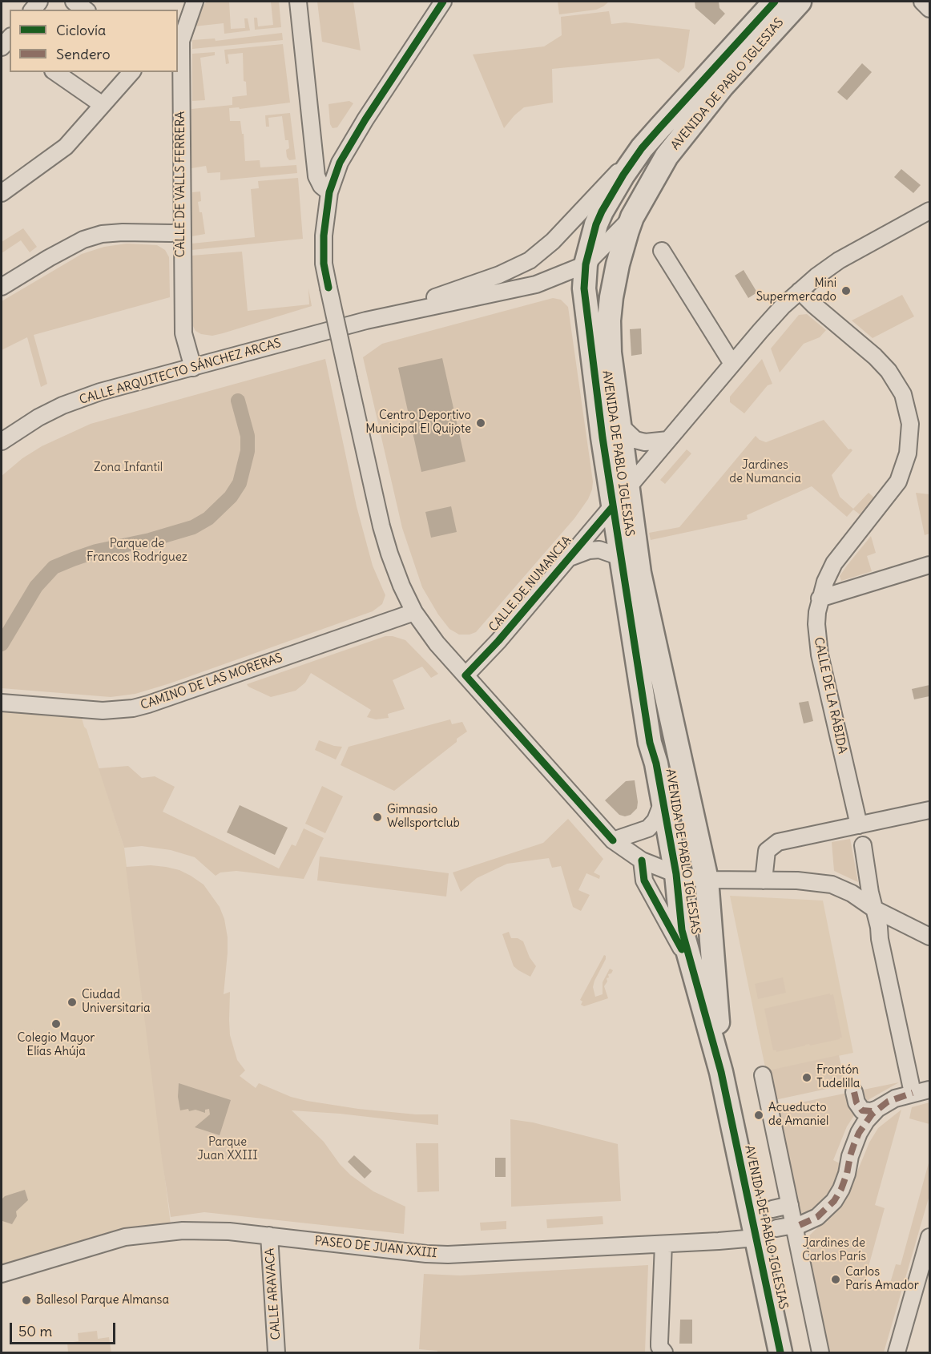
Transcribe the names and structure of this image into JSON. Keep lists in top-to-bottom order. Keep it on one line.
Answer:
{"streets":{"street":["AVENIDA DE PABLO IGLESIAS","CALLE DE VALLS FERRERA","CALLE ARQUITECTO SÁNCHEZ ARCAS","CALLE DE NUMANCIA","CAMINO DE LAS MORERAS","CALLE DE LA RÁBIDA","PASEO DE JUAN XXIII","CALLE ARAVACA"]},"crossings":[["AVENIDA DE PABLO IGLESIAS","CALLE ARQUITECTO SÁNCHEZ ARCAS"],["AVENIDA DE PABLO IGLESIAS","CALLE DE NUMANCIA"],["AVENIDA DE PABLO IGLESIAS","PASEO DE JUAN XXIII"],["CALLE DE VALLS FERRERA","CALLE ARQUITECTO SÁNCHEZ ARCAS"],["CALLE DE NUMANCIA","CALLE DE LA RÁBIDA"],["PASEO DE JUAN XXIII","CALLE ARAVACA"]],"parks":["Jardines de Numancia","Zona Infantil","Parque de Francos Rodríguez","Parque Juan XXIII","Jardines de Carlos París"],"places":["Mini Supermercado","Centro Deportivo Municipal El Quijote","Gimnasio Wellsportclub","Ciudad Universitaria","Colegio Mayor Elías Ahúja","Frontón Tudelilla","Acueducto de Amaniel","Carlos París Amador","Ballesol Parque Almansa"],"legend":["Ciclovía","Sendero"],"scale_bar":"50 m"}
